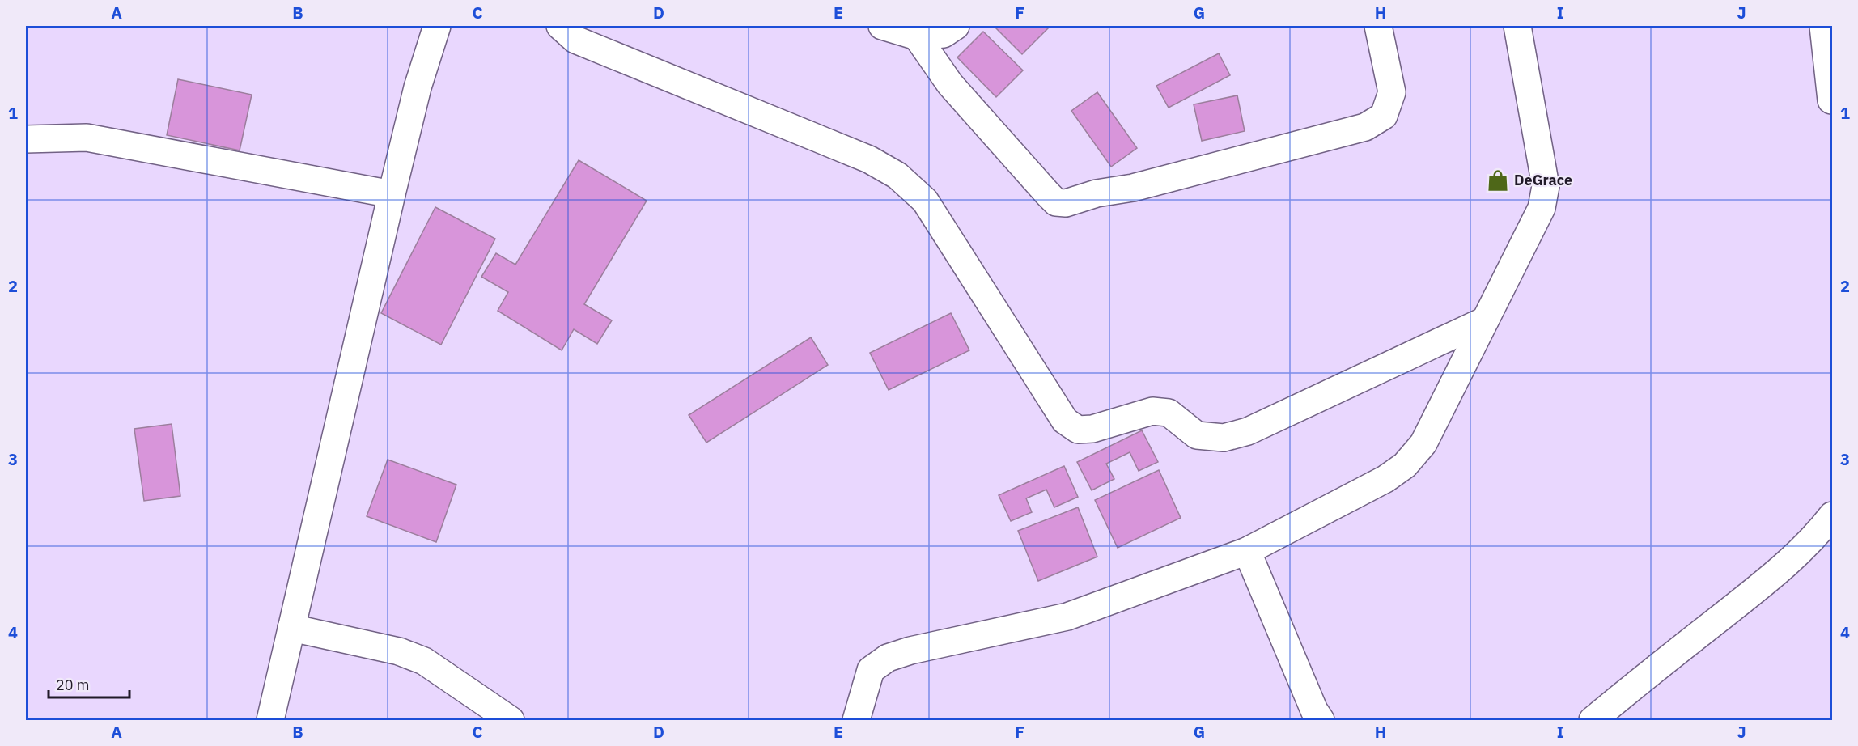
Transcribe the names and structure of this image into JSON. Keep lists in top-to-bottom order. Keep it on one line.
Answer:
{"places":{"shop":["DeGrace"]},"scale_bar":"20 m","grid":{"columns":["A","B","C","D","E","F","G","H","I","J"],"rows":["1","2","3","4"]}}
